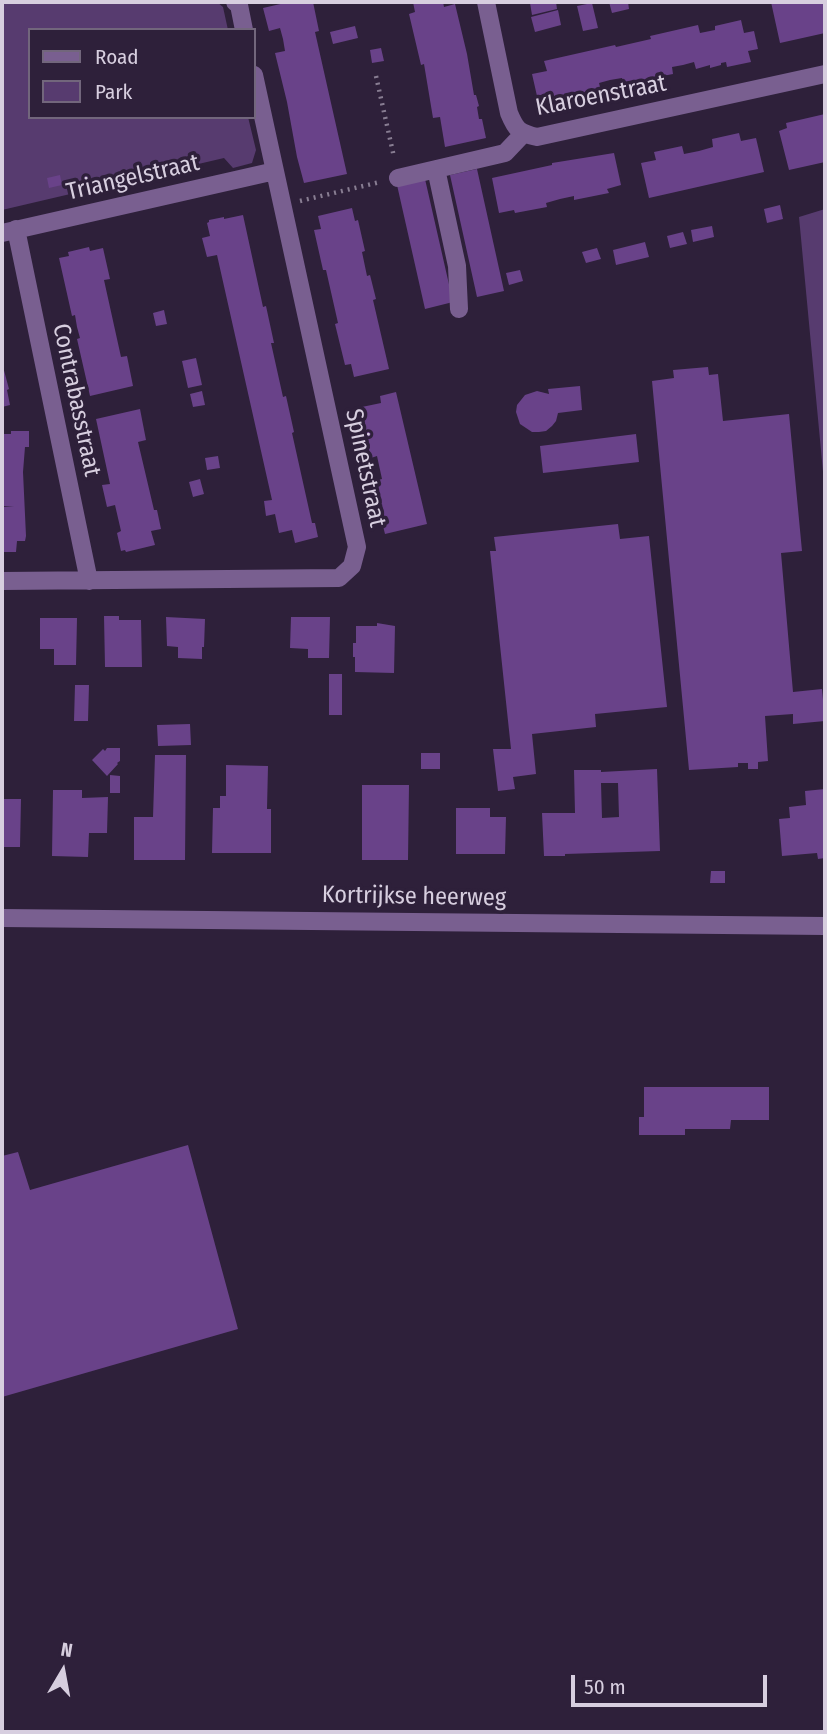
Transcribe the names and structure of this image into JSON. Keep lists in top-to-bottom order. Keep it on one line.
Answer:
{"streets":{"street":["Klaroenstraat","Triangelstraat","Contrabasstraat","Spinetstraat","Kortrijkse heerweg"]},"crossings":[["Triangelstraat","Contrabasstraat"],["Triangelstraat","Spinetstraat"],["Contrabasstraat","Spinetstraat"]],"legend":["Road","Park"],"scale_bar":"50 m","north":"top"}
